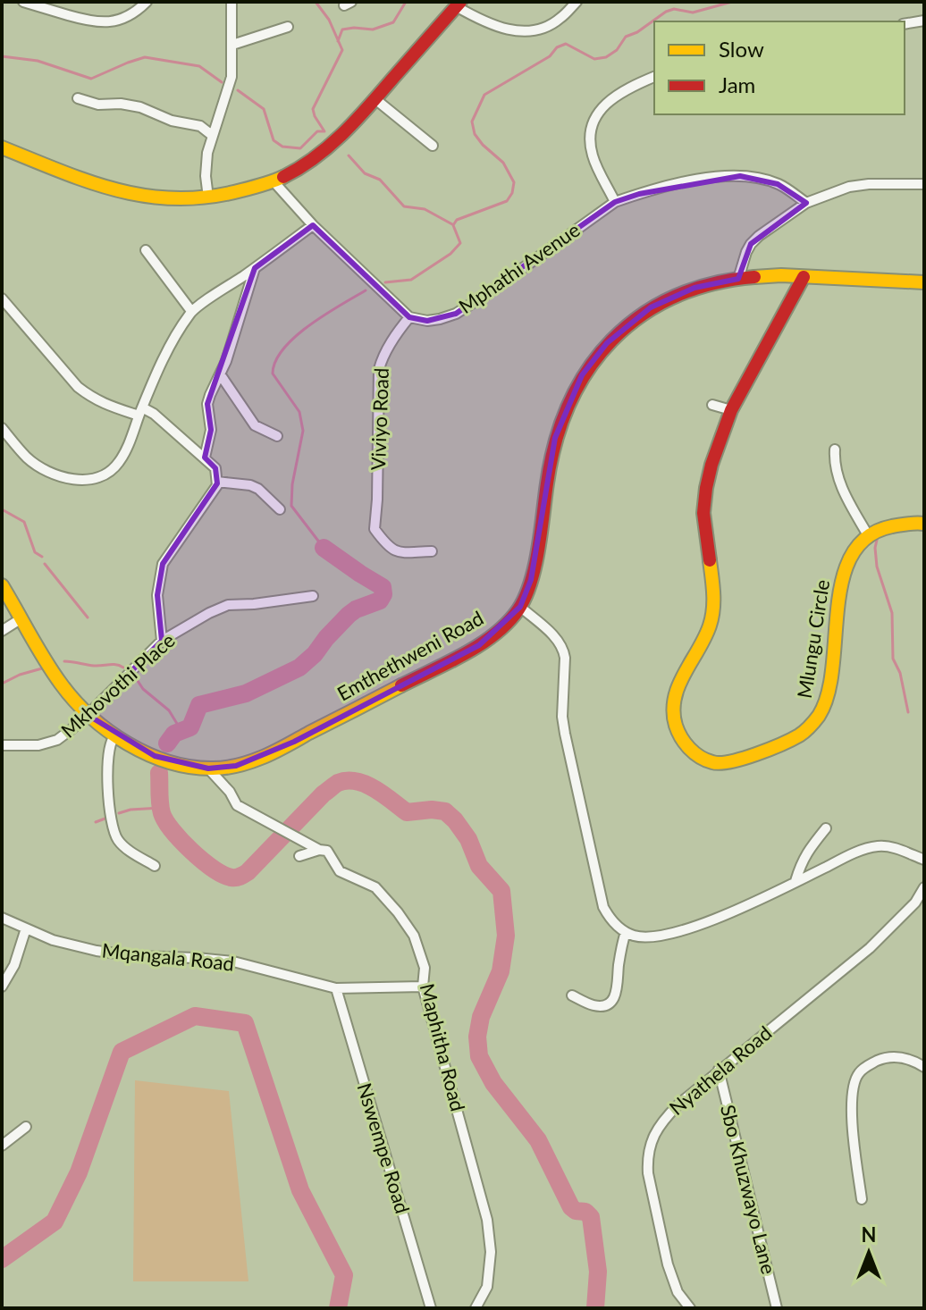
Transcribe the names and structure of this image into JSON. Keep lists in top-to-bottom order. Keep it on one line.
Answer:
{"streets":{"street":["Mphathi Avenue","Viviyo Road","Mlungu Circle","Emthethweni Road","Mkhovothi Place","Mqangala Road","Maphitha Road","Nyathela Road","Nswempe Road","Sbo Khuzwayo Lane"]},"crossings":[["Mphathi Avenue","Viviyo Road"],["Mlungu Circle","Emthethweni Road"],["Emthethweni Road","Mkhovothi Place"],["Emthethweni Road","Maphitha Road"],["Mqangala Road","Maphitha Road"],["Mqangala Road","Nswempe Road"],["Nyathela Road","Sbo Khuzwayo Lane"]],"legend":["Slow","Jam"],"north":"top"}
